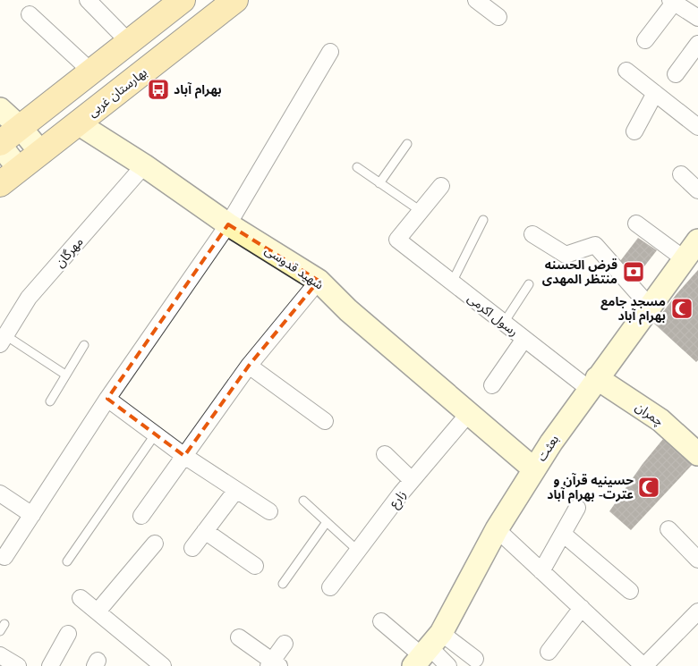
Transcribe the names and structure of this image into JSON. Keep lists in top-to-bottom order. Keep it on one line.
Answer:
{"streets":{"main road":["بهارستان غربی"],"street":["مهرگان","شهید قدوسی","رسول اکرمی","چمران","بعثت","زارع"]},"crossings":[["بهارستان غربی","شهید قدوسی"],["مهرگان","شهید قدوسی"],["شهید قدوسی","بعثت"],["شهید قدوسی","زارع"],["رسول اکرمی","چمران"],["رسول اکرمی","بعثت"],["چمران","بعثت"]],"places":{"bus stop":["بهرام آباد"],"bank":["قرض الحسنه منتظر المهدی"],"mosque":["مسجد جامع بهرام آباد","حسینیه قرآن و عترت- بهرام آباد"]}}
